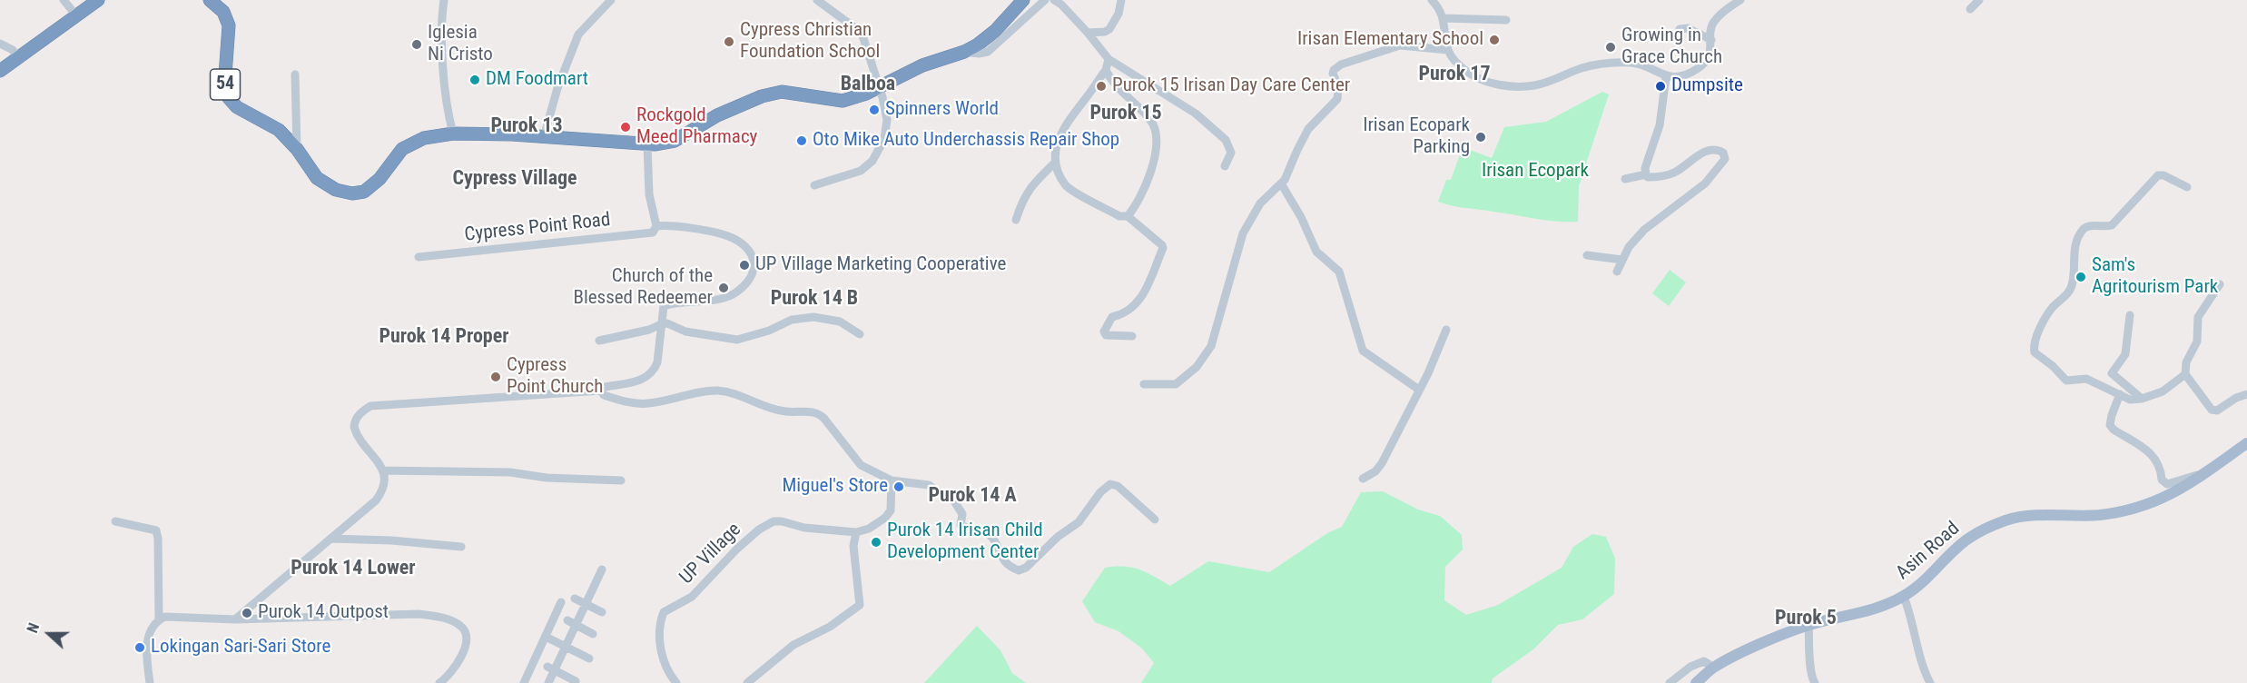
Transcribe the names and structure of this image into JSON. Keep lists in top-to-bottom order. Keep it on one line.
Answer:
{"streets":{"highway":["54"],"main road":["Asin Road"],"street":["Cypress Point Road","UP Village"]},"districts":["Purok 17","Balboa","Purok 15","Purok 13","Cypress Village","Purok 14 B","Purok 14 Proper","Purok 14 A","Purok 14 Lower","Purok 5"],"parks":["Irisan Ecopark"],"places":["Irisan Elementary School","Cypress Christian Foundation School","Iglesia Ni Cristo","Growing in Grace Church","DM Foodmart","Purok 15 Irisan Day Care Center","Dumpsite","Spinners World","Rockgold Meed Pharmacy","Irisan Ecopark Parking","Oto Mike Auto Underchassis Repair Shop","UP Village Marketing Cooperative","Sam's Agritourism Park","Church of the Blessed Redeemer","Cypress Point Church","Miguel's Store","Purok 14 Irisan Child Development Center","Purok 14 Outpost","Lokingan Sari-Sari Store"],"north":"left"}
